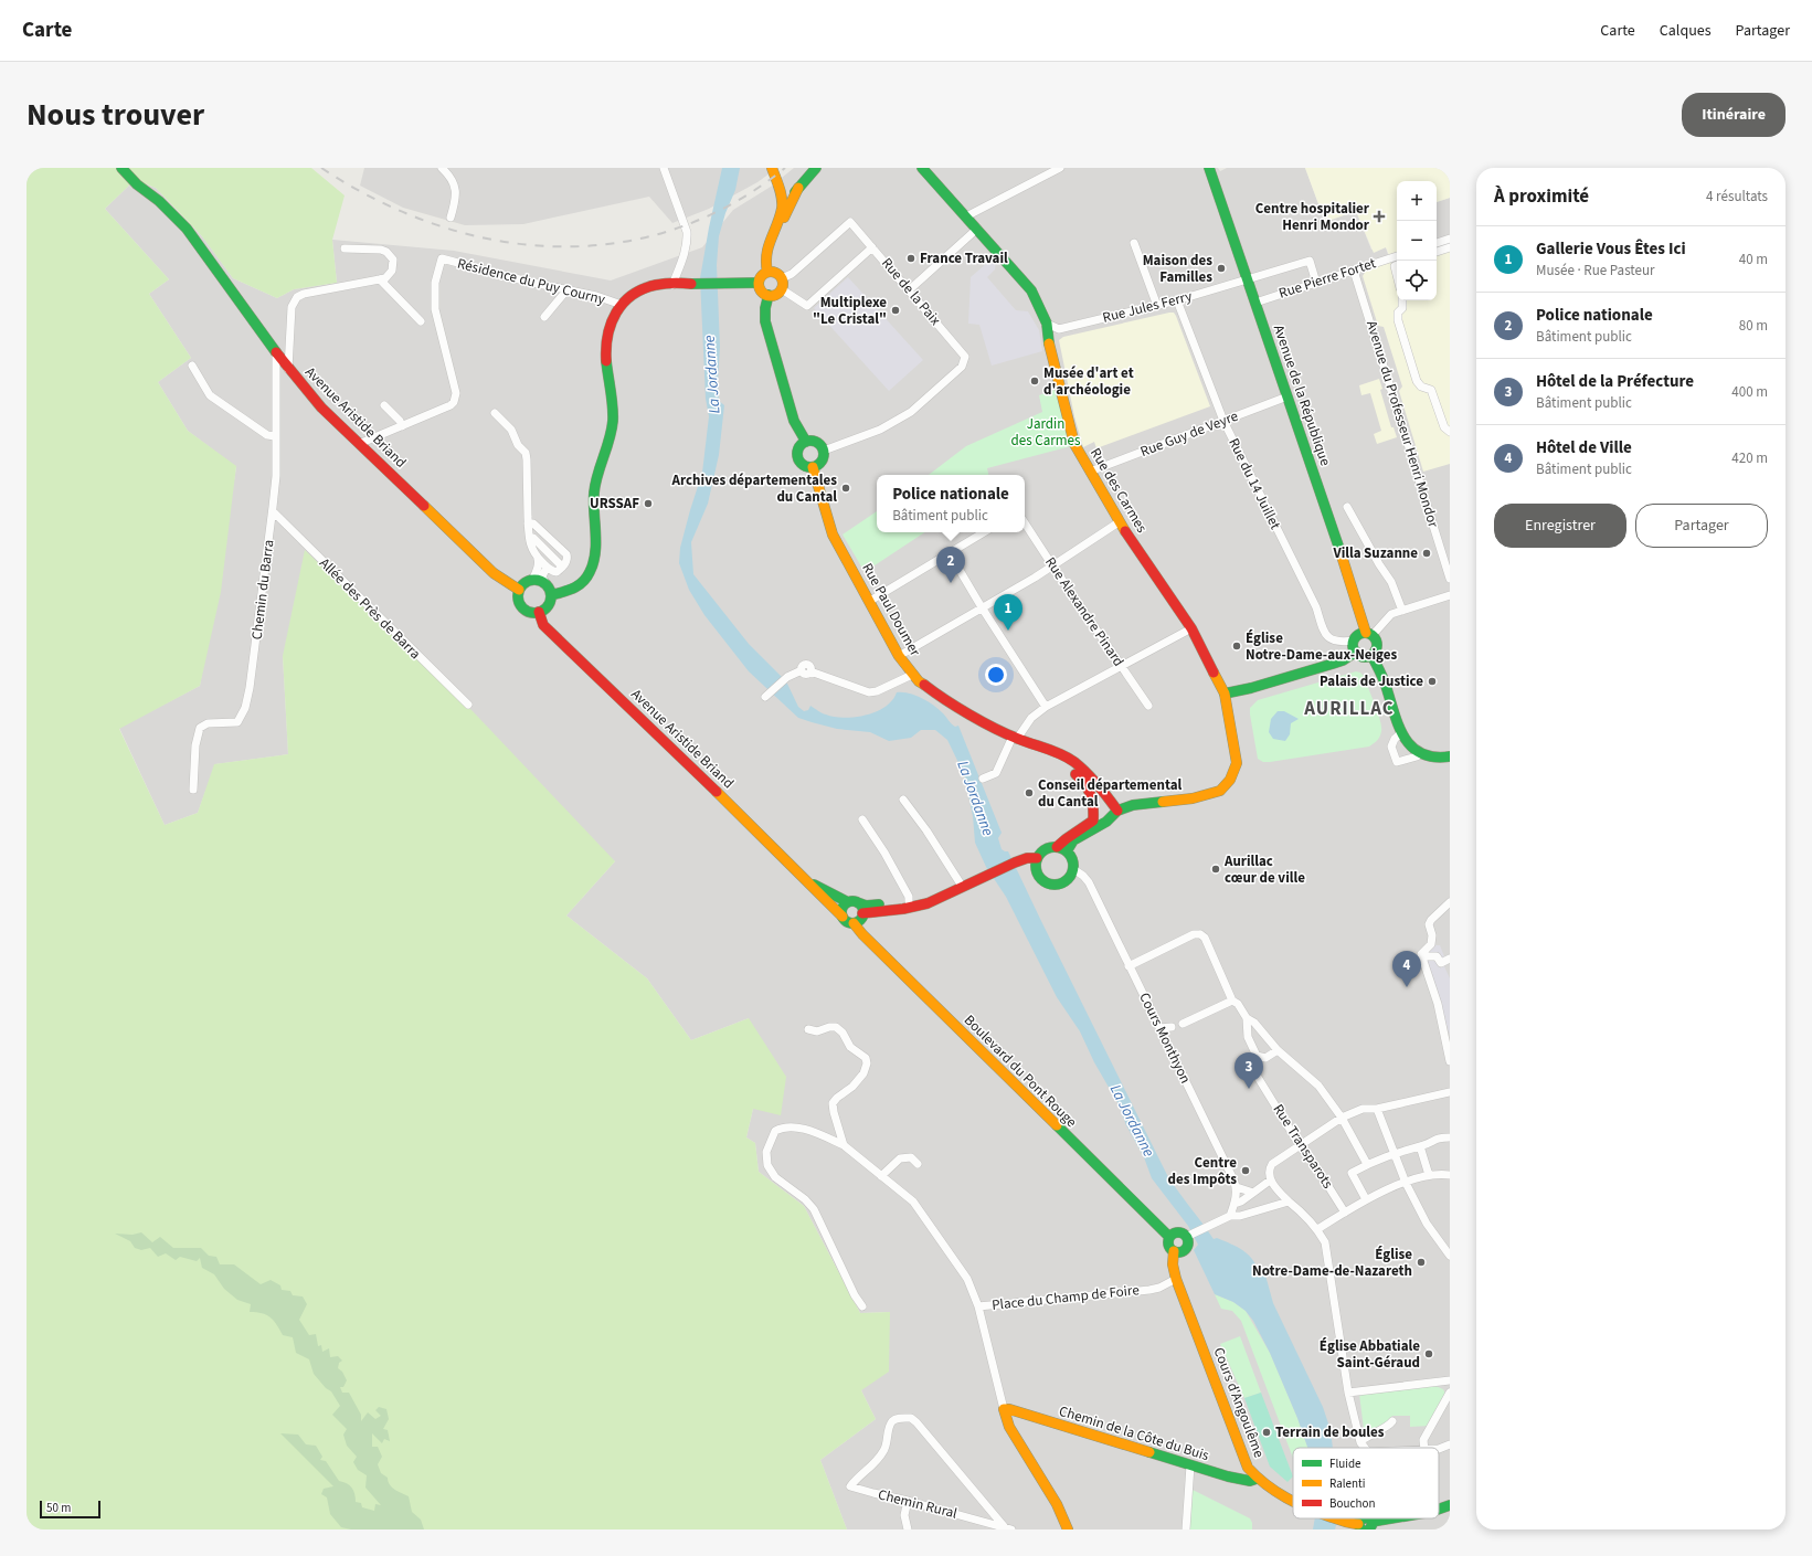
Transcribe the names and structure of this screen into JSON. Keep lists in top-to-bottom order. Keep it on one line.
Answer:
{"streets":{"main road":["Avenue de la République","Avenue Aristide Briand","Rue des Carmes","Rue Paul Doumer","Boulevard du Pont Rouge","Cours d'Angoulême","Chemin de la Côte du Buis"],"street":["Rue Pierre Fortet","Résidence du Puy Courny","Rue de la Paix","Rue Jules Ferry","Avenue du Professeur Henri Mondor","Rue Guy de Veyre","Rue du 14 Juillet","Chemin du Barra","Allée des Près de Barra","Rue Alexandre Pinard","Cours Monthyon","Rue Transparots","Place du Champ de Foire","Chemin Rural"]},"crossings":[["Rue Pierre Fortet","Rue Jules Ferry"],["Rue Pierre Fortet","Avenue de la République"],["Rue Pierre Fortet","Avenue du Professeur Henri Mondor"],["Rue de la Paix","Rue Paul Doumer"],["Rue Jules Ferry","Avenue de la République"],["Rue Jules Ferry","Rue du 14 Juillet"],["Rue Jules Ferry","Rue des Carmes"],["Avenue de la République","Rue Guy de Veyre"],["Avenue de la République","Rue du 14 Juillet"],["Avenue Aristide Briand","Chemin du Barra"],["Avenue Aristide Briand","Cours Monthyon"],["Avenue Aristide Briand","Boulevard du Pont Rouge"],["Rue Guy de Veyre","Rue du 14 Juillet"],["Rue Guy de Veyre","Rue des Carmes"],["Rue des Carmes","Rue Paul Doumer"],["Chemin du Barra","Allée des Près de Barra"],["Boulevard du Pont Rouge","Cours d'Angoulême"],["Place du Champ de Foire","Cours d'Angoulême"],["Place du Champ de Foire","Chemin de la Côte du Buis"],["Cours d'Angoulême","Chemin de la Côte du Buis"]],"districts":["AURILLAC"],"water":["La Jordanne"],"parks":["Jardin des Carmes"],"places":{"health":["Centre hospitalier Henri Mondor"],"other":["France Travail","Maison des Familles","Multiplexe \"Le Cristal\"","Musée d'art et d'archéologie","Archives départementales du Cantal","URSSAF","Villa Suzanne","Église Notre-Dame-aux-Neiges","Palais de Justice","Conseil départemental du Cantal","Aurillac cœur de ville","Centre des Impôts","Église Notre-Dame-de-Nazareth","Église Abbatiale Saint-Géraud","Terrain de boules"]},"legend":["Fluide","Ralenti","Bouchon"],"scale_bar":"50 m","page":{"header":"Carte","nav":["Carte","Calques","Partager"],"title":"Nous trouver","buttons":["Itinéraire",["Enregistrer","Partager"]],"heading":["À proximité","4 résultats"],"map_buttons":["+","−"],"list":[{"mark":"1","name":"Gallerie Vous Êtes Ici","note":"Musée · Rue Pasteur","value":"40 m"},{"mark":"2","name":"Police nationale","note":"Bâtiment public","value":"80 m"},{"mark":"3","name":"Hôtel de la Préfecture","note":"Bâtiment public","value":"400 m"},{"mark":"4","name":"Hôtel de Ville","note":"Bâtiment public","value":"420 m"}],"popup":["Police nationale","Bâtiment public"],"pins":["2","1","4","3"],"scale":"50 m"}}
